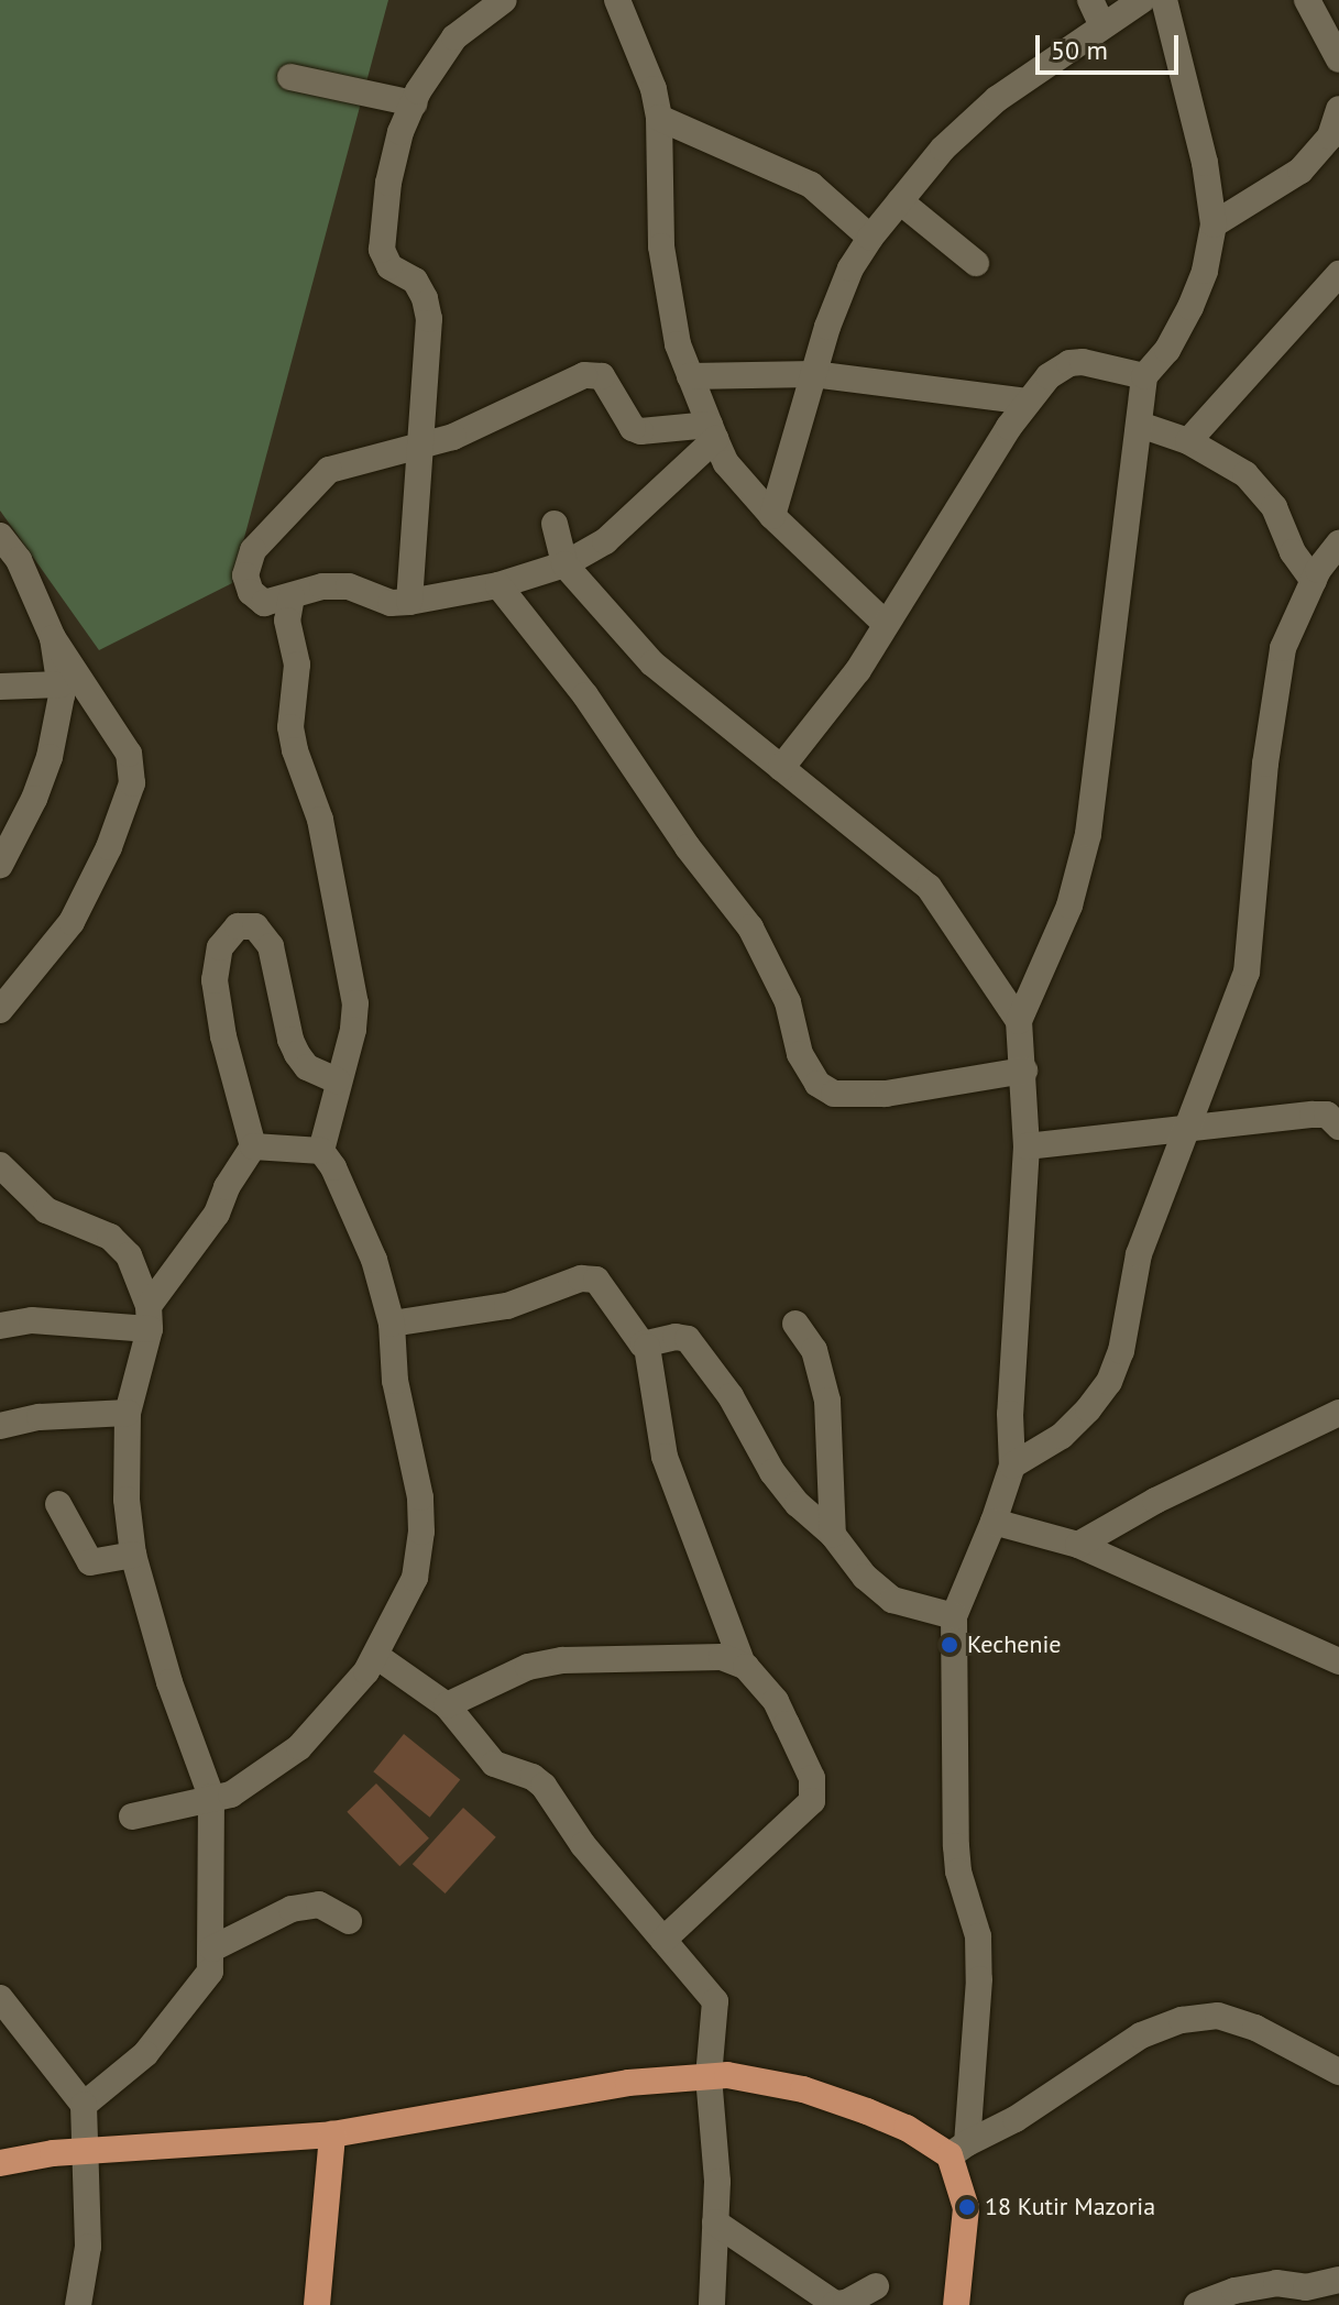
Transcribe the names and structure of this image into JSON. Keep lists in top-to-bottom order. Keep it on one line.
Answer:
{"places":["Kechenie","18 Kutir Mazoria"],"scale_bar":"50 m"}
